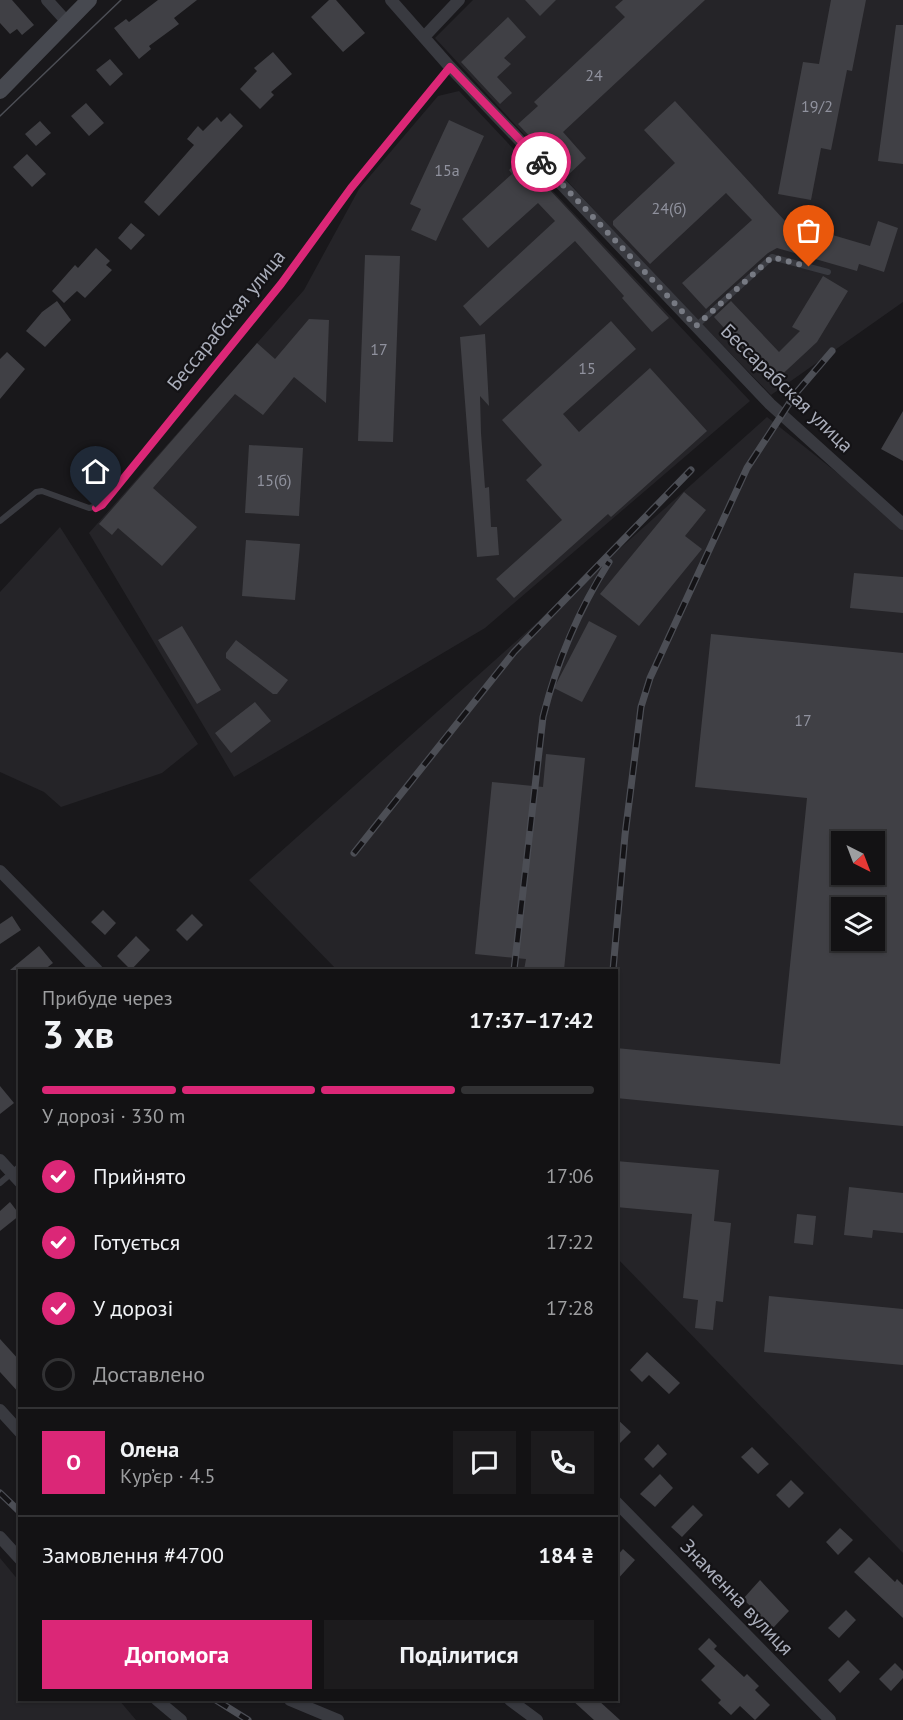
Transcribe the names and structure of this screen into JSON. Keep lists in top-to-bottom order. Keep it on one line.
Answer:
{"streets":{"street":["Бессарабская улица","Знаменна вулиця"]},"house_numbers":["24","19/2","15а","24(б)","17","15","15(б)","17"],"north":"bottom right","page":{"heading":["3 хв","Прибуде через","17:37–17:42"],"panel":["Олена","Кур’єр · 4.5","Замовлення #4700","184 ₴"],"bar":"У дорозі · 330 m","list":[["Прийнято","17:06"],["Готується","17:22"],["У дорозі","17:28"],"Доставлено"],"round":"О","buttons":["Допомога","Поділитися"]}}
